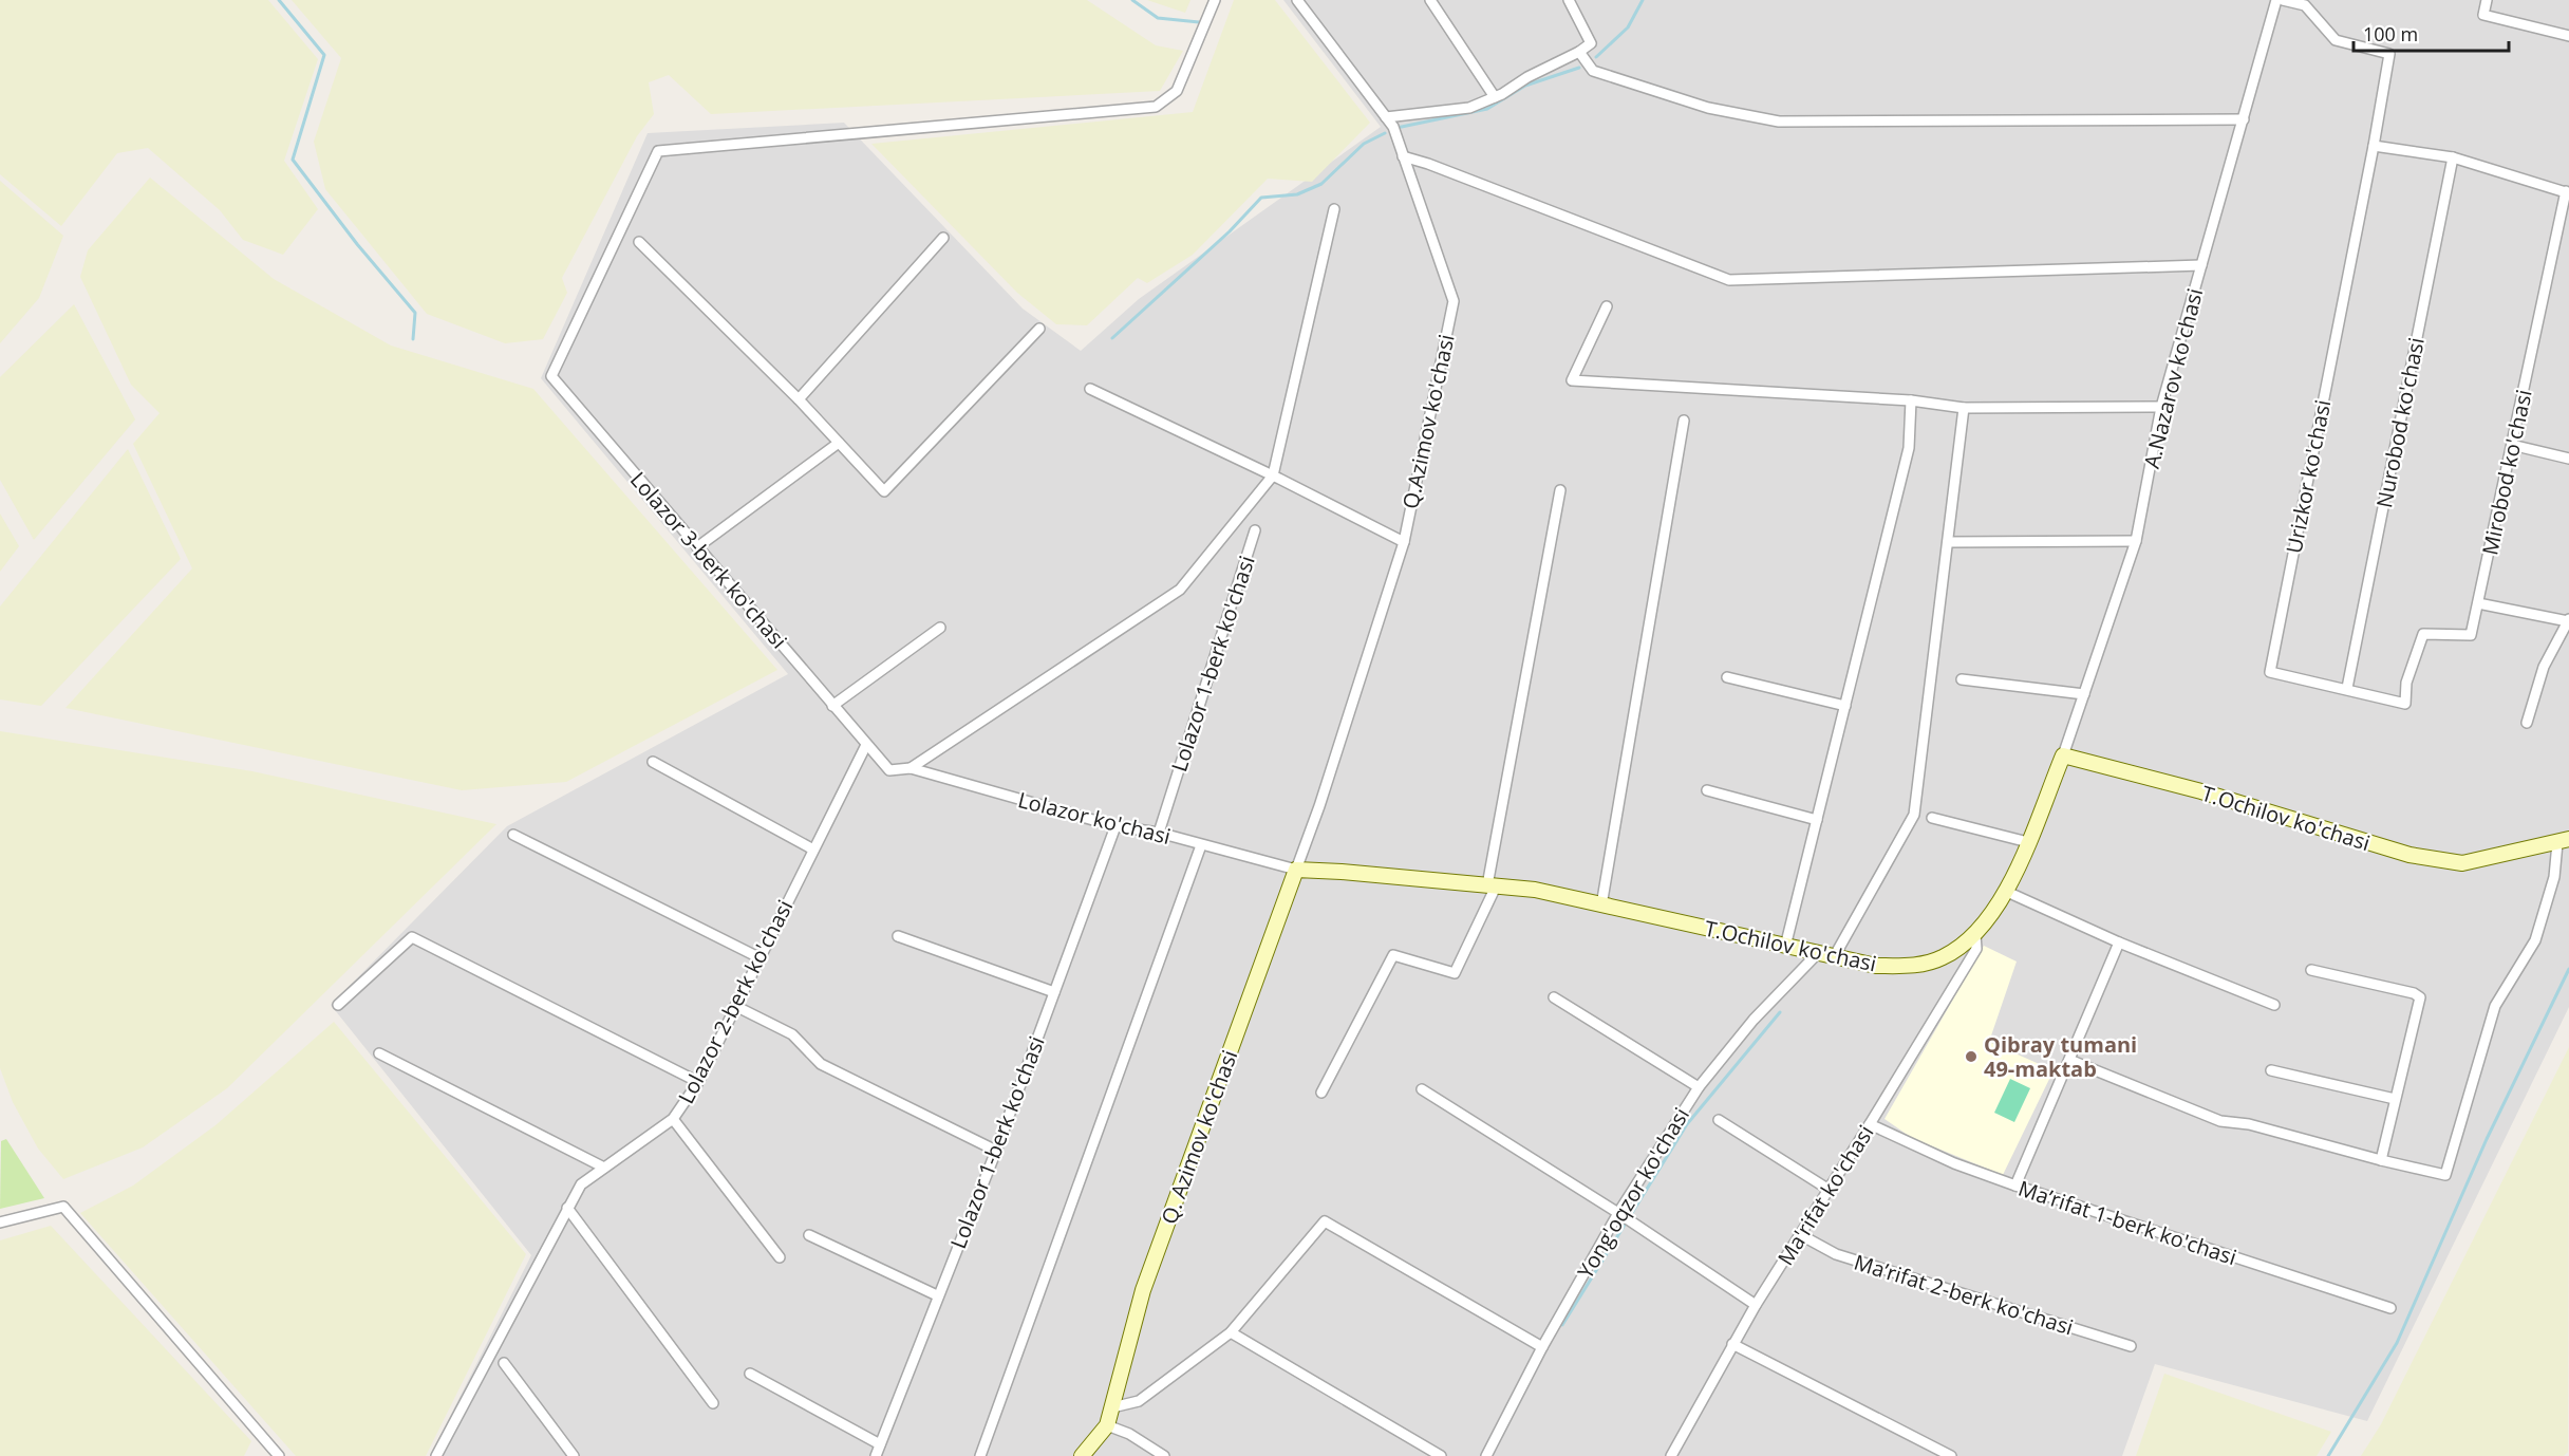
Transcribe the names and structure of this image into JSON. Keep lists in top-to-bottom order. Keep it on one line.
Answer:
{"streets":{"main road":["T.Ochilov ko'chasi","Q. Azimov ko'chasi"],"street":["A.Nazarov ko'chasi","Q.Azimov ko'chasi","Nurobod ko'chasi","Mirobod ko'chasi","Urizkor ko'chasi","Lolazor 3-berk ko'chasi","Lolazor 1-berk ko'chasi","Lolazor ko'chasi","Lolazor 2-berk ko'chasi","Yong'oqzor ko'chasi","Ma'rifat ko'chasi","Ma’rifat 1-berk ko'chasi","Ma’rifat 2-berk ko'chasi"]},"crossings":[["A.Nazarov ko'chasi","T.Ochilov ko'chasi"],["Q.Azimov ko'chasi","Lolazor ko'chasi"],["Q.Azimov ko'chasi","T.Ochilov ko'chasi"],["Q.Azimov ko'chasi","Q. Azimov ko'chasi"],["Nurobod ko'chasi","Urizkor ko'chasi"],["Mirobod ko'chasi","Urizkor ko'chasi"],["Lolazor 3-berk ko'chasi","Lolazor ko'chasi"],["Lolazor 3-berk ko'chasi","Lolazor 2-berk ko'chasi"],["Lolazor 1-berk ko'chasi","Lolazor ko'chasi"],["Lolazor ko'chasi","T.Ochilov ko'chasi"],["Lolazor ko'chasi","Lolazor 2-berk ko'chasi"],["Lolazor ko'chasi","Q. Azimov ko'chasi"],["T.Ochilov ko'chasi","Q. Azimov ko'chasi"],["T.Ochilov ko'chasi","Yong'oqzor ko'chasi"],["T.Ochilov ko'chasi","Ma'rifat ko'chasi"],["Ma'rifat ko'chasi","Ma’rifat 1-berk ko'chasi"],["Ma'rifat ko'chasi","Ma’rifat 2-berk ko'chasi"]],"places":["Qibray tumani 49-maktab"],"scale_bar":"100 m"}
